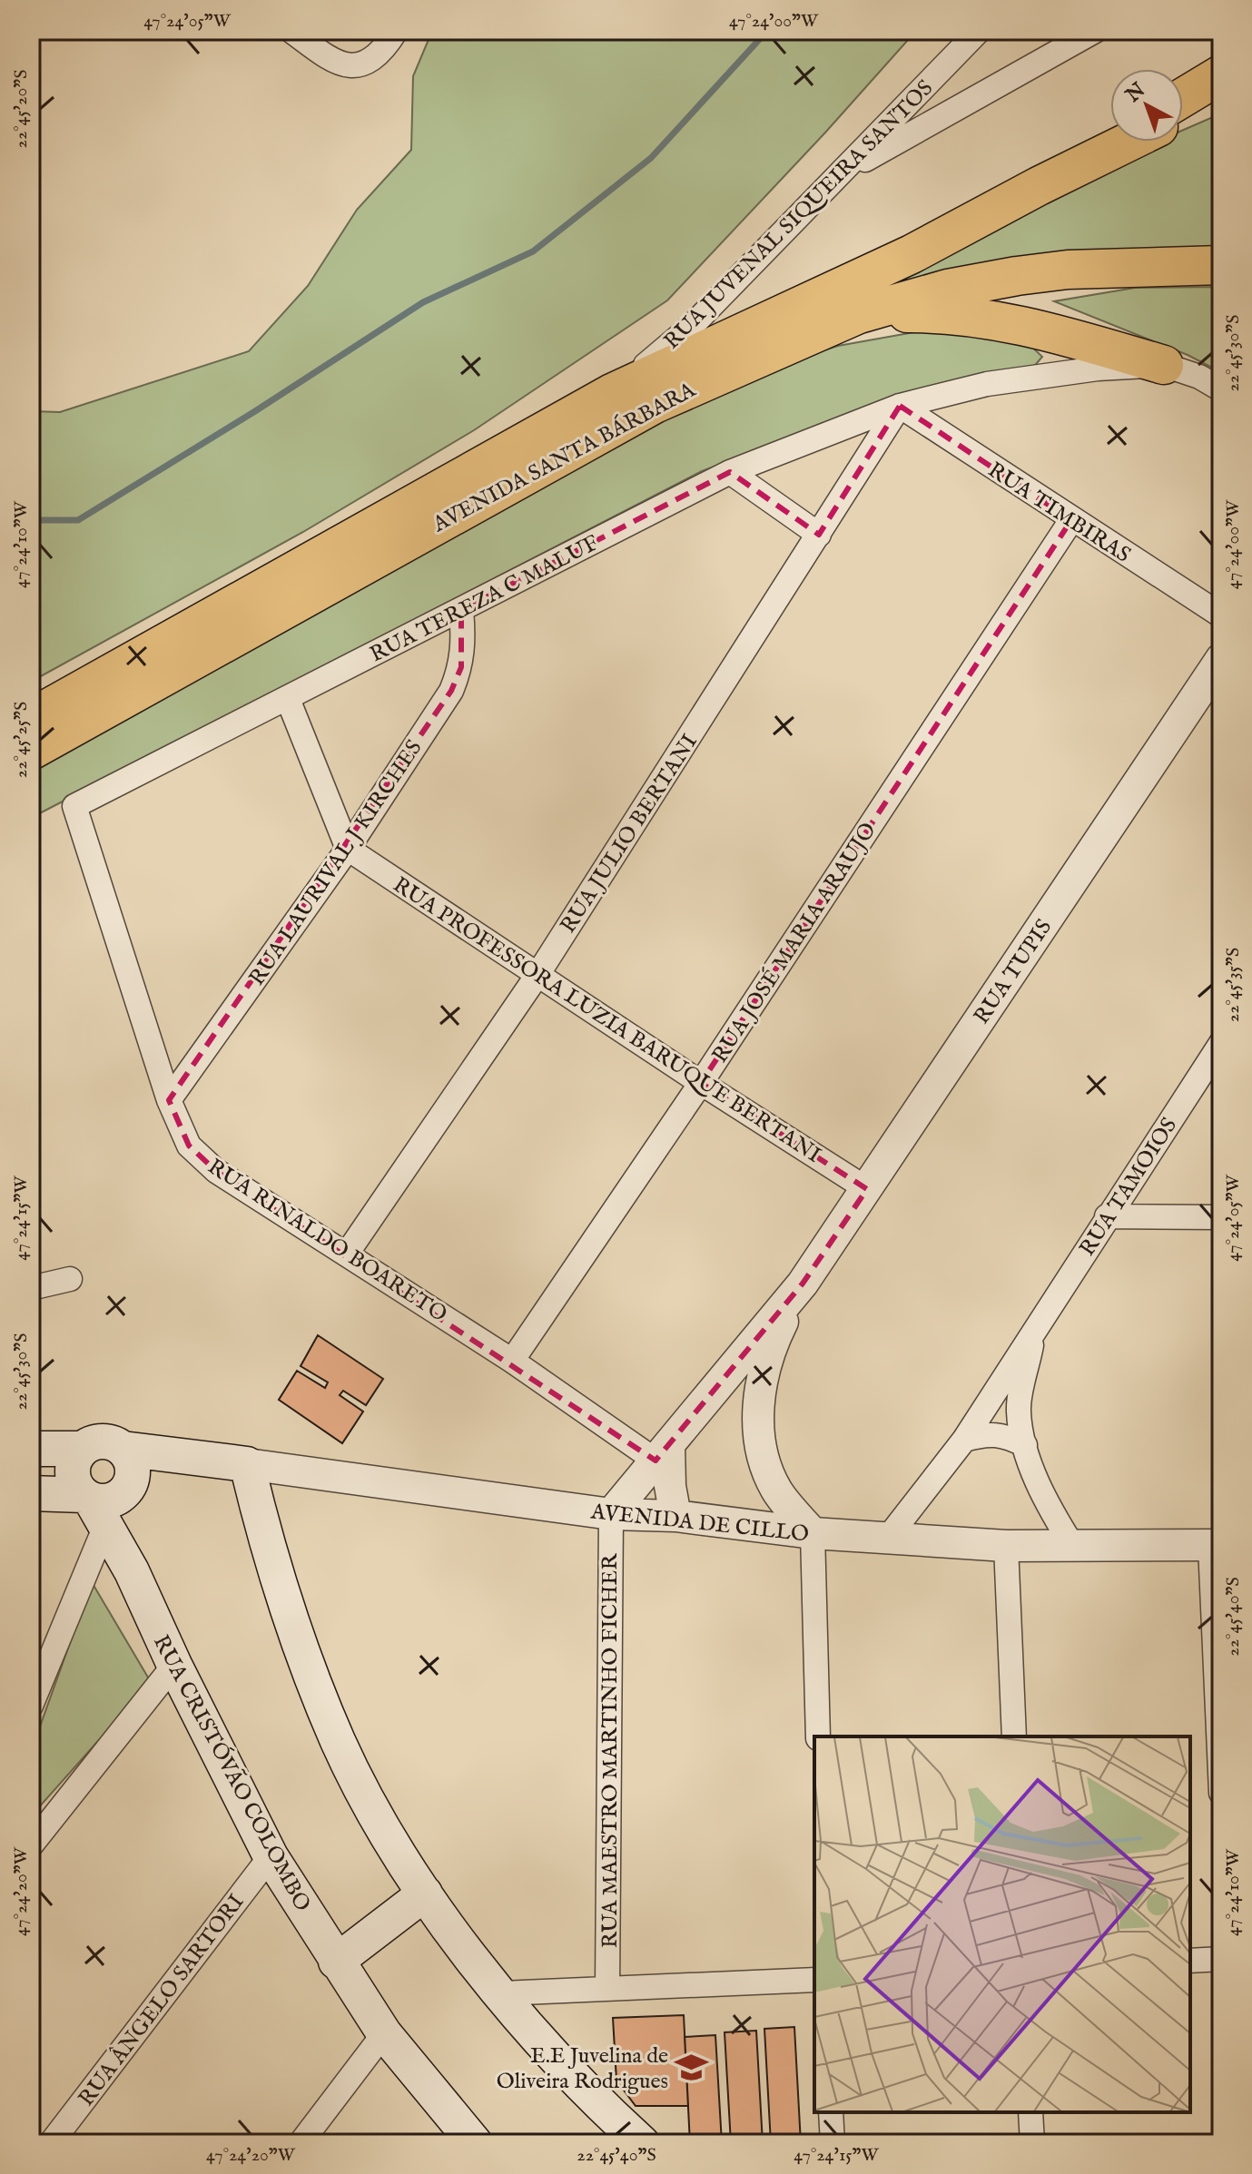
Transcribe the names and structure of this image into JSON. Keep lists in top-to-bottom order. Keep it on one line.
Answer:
{"streets":{"main road":["AVENIDA SANTA BÁRBARA","AVENIDA DE CILLO","RUA CRISTÓVÃO COLOMBO"],"street":["RUA JUVENAL SIQUEIRA SANTOS","RUA TIMBIRAS","RUA TEREZA C MALUF","RUA JULIO BERTANI","RUA LAURIVAL J KIRCHES","RUA JOSÉ MARIA ARAUJO","RUA TUPIS","RUA PROFESSORA LUZIA BARUQUE BERTANI","RUA TAMOIOS","RUA RINALDO BOARETO","RUA MAESTRO MARTINHO FICHER","RUA ÂNGELO SARTORI"]},"crossings":[["RUA JUVENAL SIQUEIRA SANTOS","AVENIDA SANTA BÁRBARA"],["RUA TIMBIRAS","RUA TEREZA C MALUF"],["RUA TIMBIRAS","RUA JULIO BERTANI"],["RUA TIMBIRAS","RUA JOSÉ MARIA ARAUJO"],["RUA TEREZA C MALUF","RUA JULIO BERTANI"],["RUA TEREZA C MALUF","RUA LAURIVAL J KIRCHES"],["RUA TEREZA C MALUF","RUA RINALDO BOARETO"],["RUA JULIO BERTANI","RUA PROFESSORA LUZIA BARUQUE BERTANI"],["RUA JULIO BERTANI","RUA RINALDO BOARETO"],["RUA LAURIVAL J KIRCHES","RUA PROFESSORA LUZIA BARUQUE BERTANI"],["RUA LAURIVAL J KIRCHES","RUA RINALDO BOARETO"],["RUA JOSÉ MARIA ARAUJO","RUA PROFESSORA LUZIA BARUQUE BERTANI"],["RUA JOSÉ MARIA ARAUJO","RUA RINALDO BOARETO"],["RUA TUPIS","RUA PROFESSORA LUZIA BARUQUE BERTANI"],["RUA TUPIS","RUA RINALDO BOARETO"],["RUA TUPIS","AVENIDA DE CILLO"],["RUA TUPIS","RUA MAESTRO MARTINHO FICHER"],["RUA TAMOIOS","AVENIDA DE CILLO"],["AVENIDA DE CILLO","RUA MAESTRO MARTINHO FICHER"],["AVENIDA DE CILLO","RUA CRISTÓVÃO COLOMBO"],["RUA CRISTÓVÃO COLOMBO","RUA ÂNGELO SARTORI"]],"places":{"school or university":["E.E Juvelina de Oliveira Rodrigues"]},"north":"top left","coordinates":["47°24'05\"W","47°24'00\"W","22°45'20\"S","22°45'30\"S","47°24'10\"W","22°45'25\"S","22°45'35\"S","47°24'15\"W","22°45'40\"S","47°24'20\"W"]}
